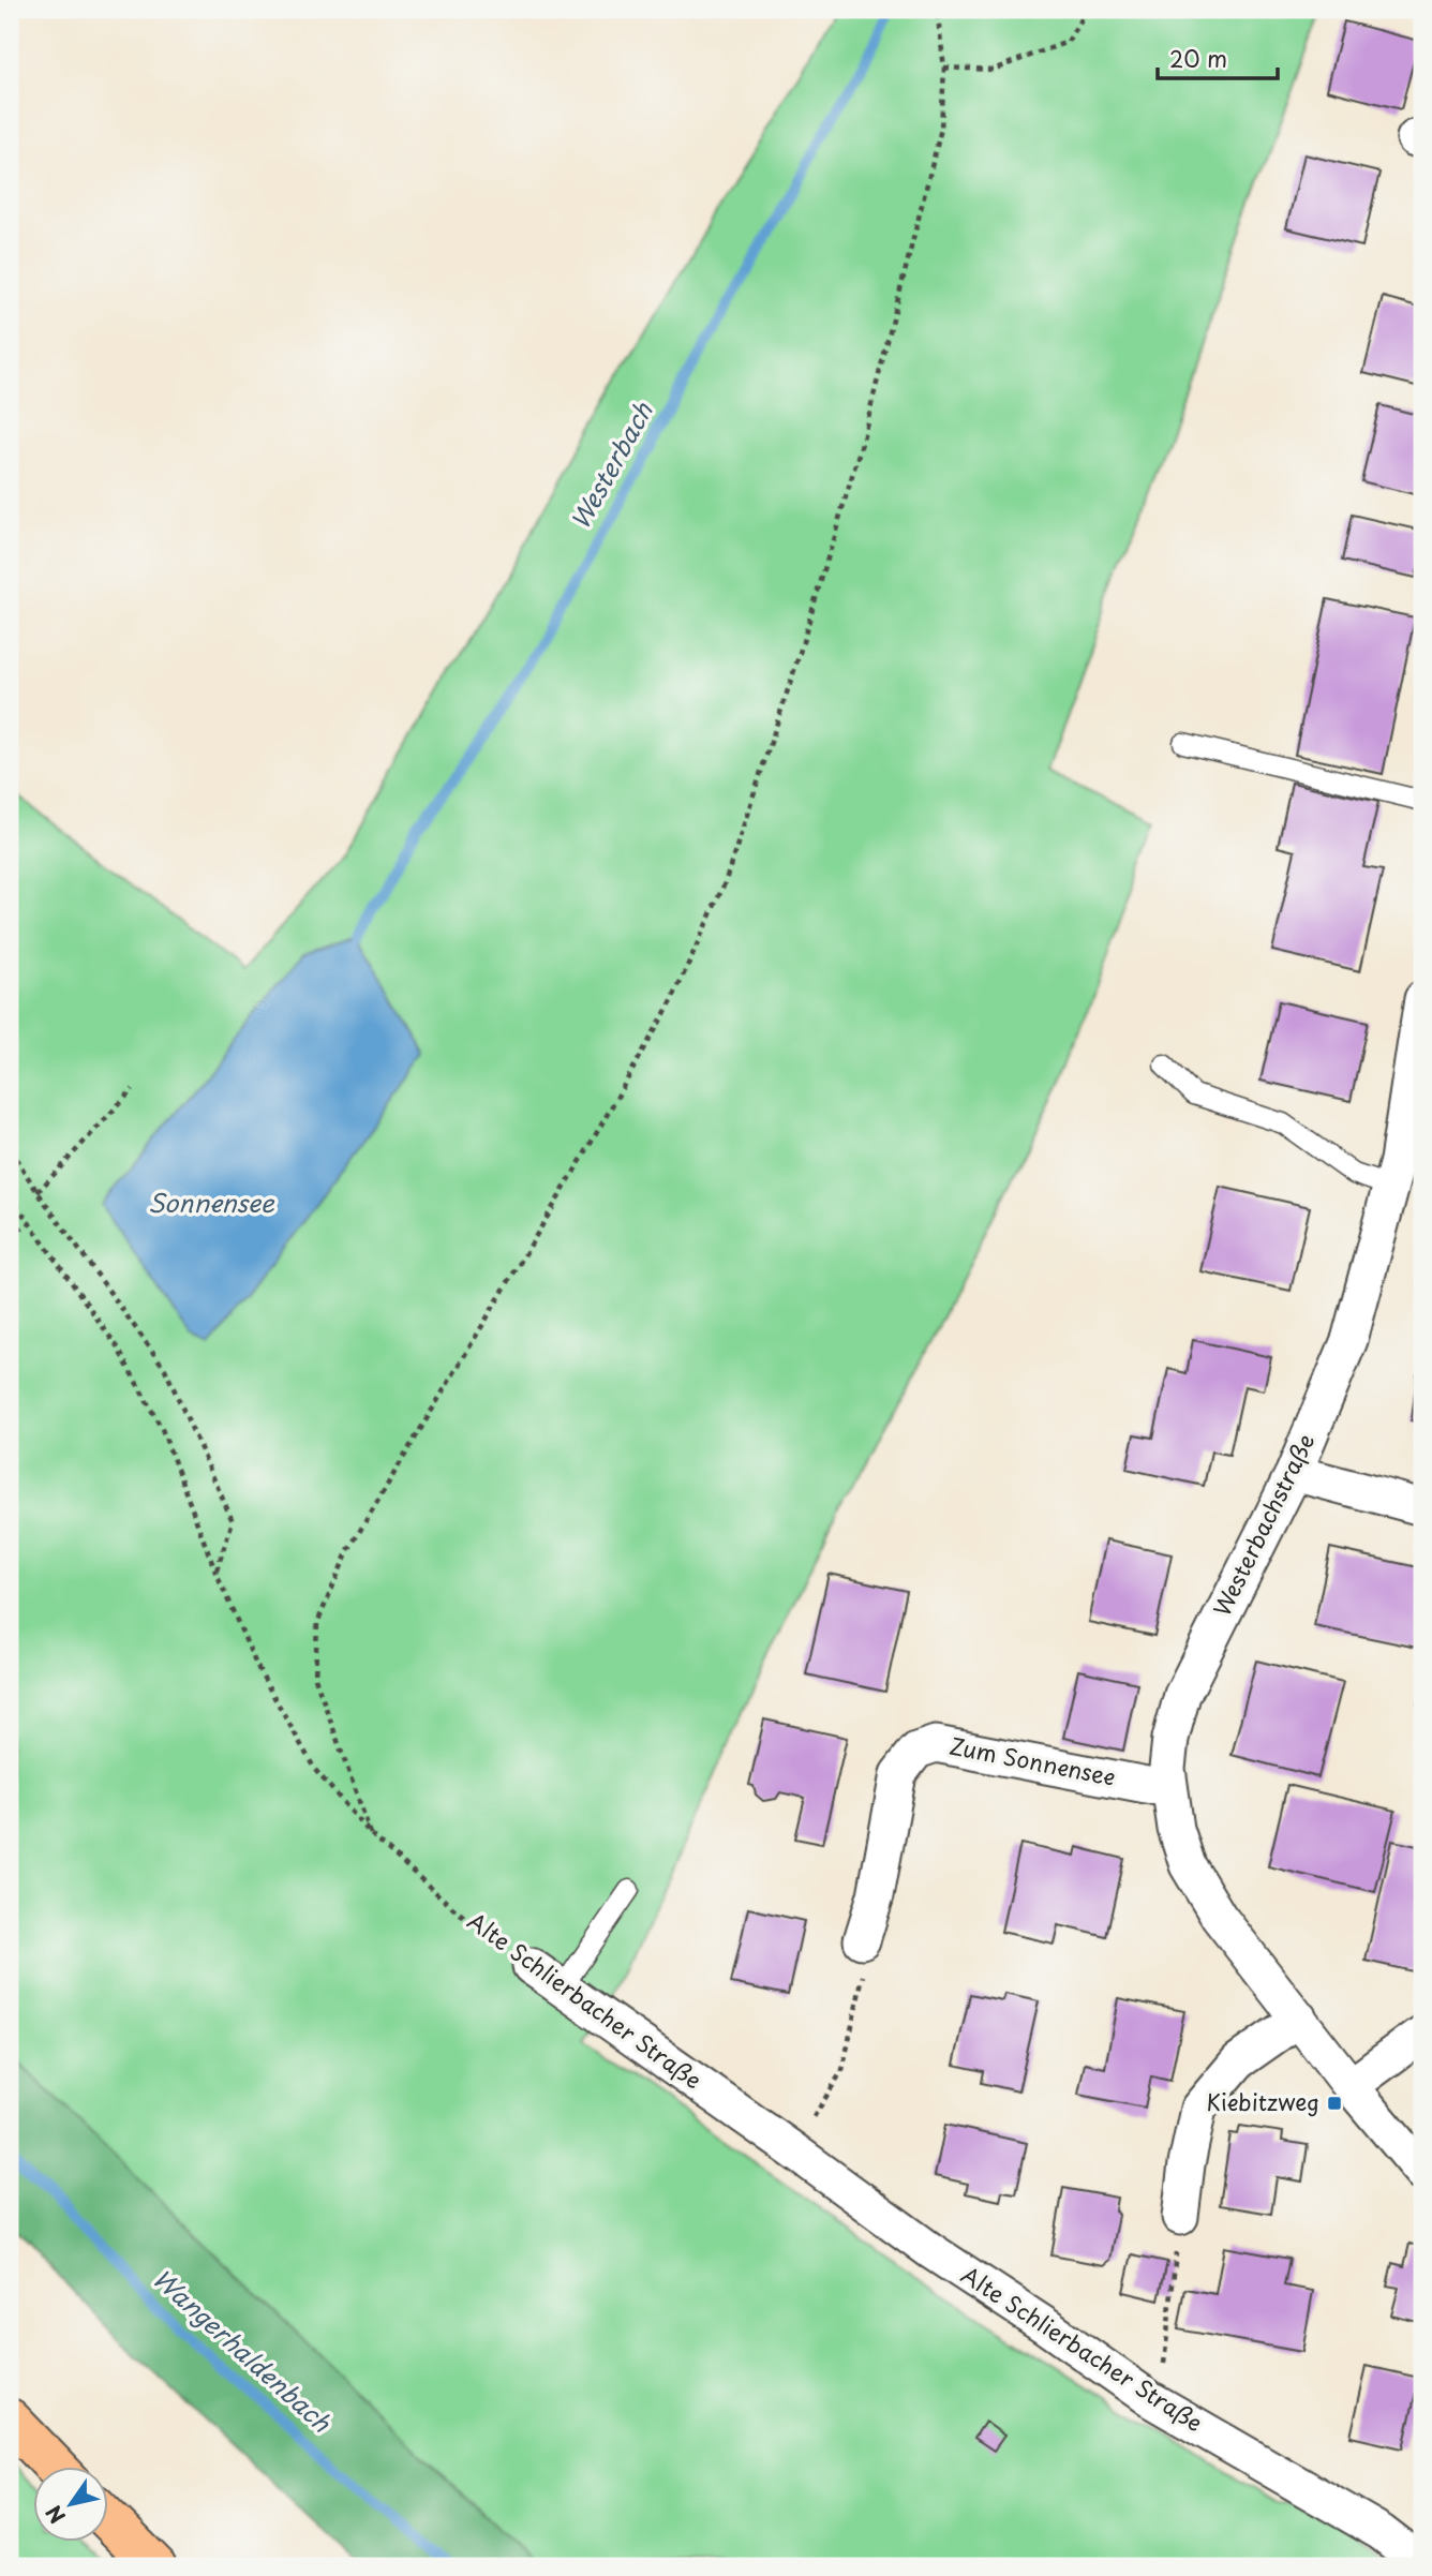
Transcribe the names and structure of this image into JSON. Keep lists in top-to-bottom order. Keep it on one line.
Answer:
{"streets":{"street":["Westerbachstraße","Zum Sonnensee","Alte Schlierbacher Straße"]},"crossings":[["Westerbachstraße","Zum Sonnensee"]],"water":["Westerbach","Sonnensee","Wangerhaldenbach"],"places":{"transit":["Kiebitzweg"]},"scale_bar":"20 m","north":"bottom left"}
